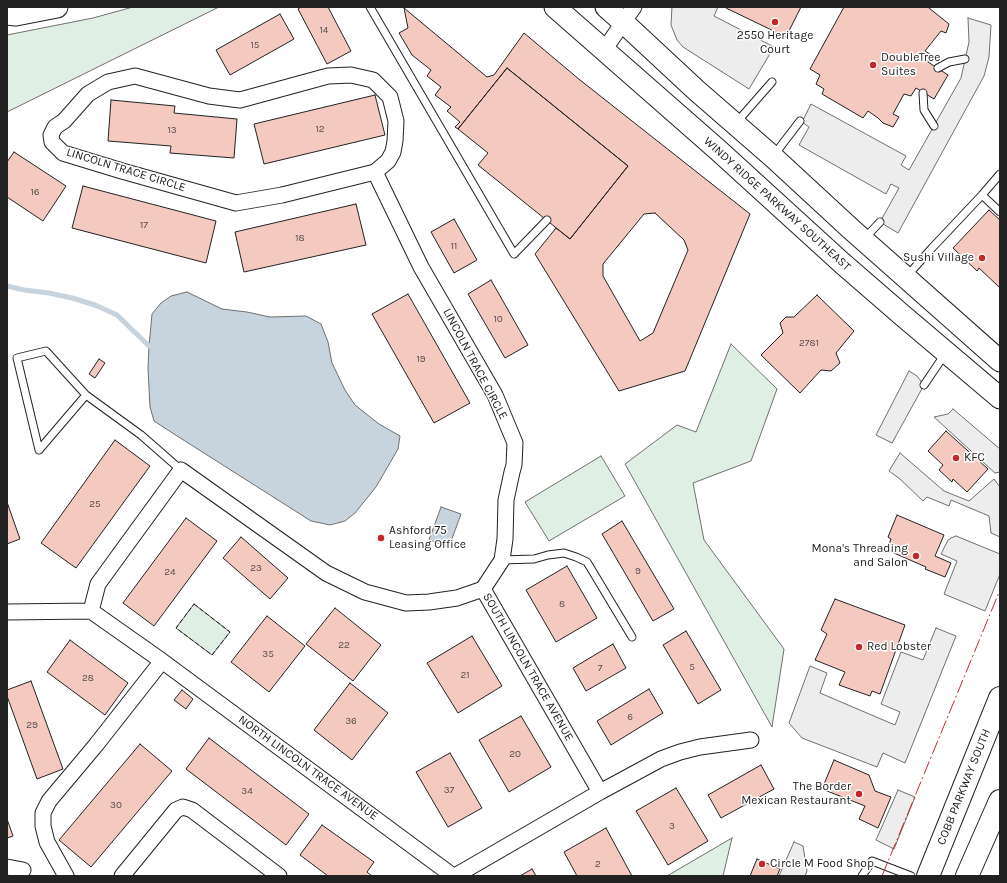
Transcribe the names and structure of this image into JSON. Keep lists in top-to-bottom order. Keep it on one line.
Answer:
{"streets":{"main road":["WINDY RIDGE PARKWAY SOUTHEAST","COBB PARKWAY SOUTH"],"street":["LINCOLN TRACE CIRCLE","SOUTH LINCOLN TRACE AVENUE","NORTH LINCOLN TRACE AVENUE"]},"crossings":[["LINCOLN TRACE CIRCLE","SOUTH LINCOLN TRACE AVENUE"]],"places":["2550 Heritage Court","DoubleTree Suites","Sushi Village","KFC","Ashford 75 Leasing Office","Mona's Threading and Salon","Red Lobster","The Border Mexican Restaurant","Circle M Food Shop"],"house_numbers":["14","15","12","13","16","17","18","11","10","2781","19","25","23","9","24","8","22","35","5","7","21","28","6","36","29","20","37","34","30","3","2"]}
